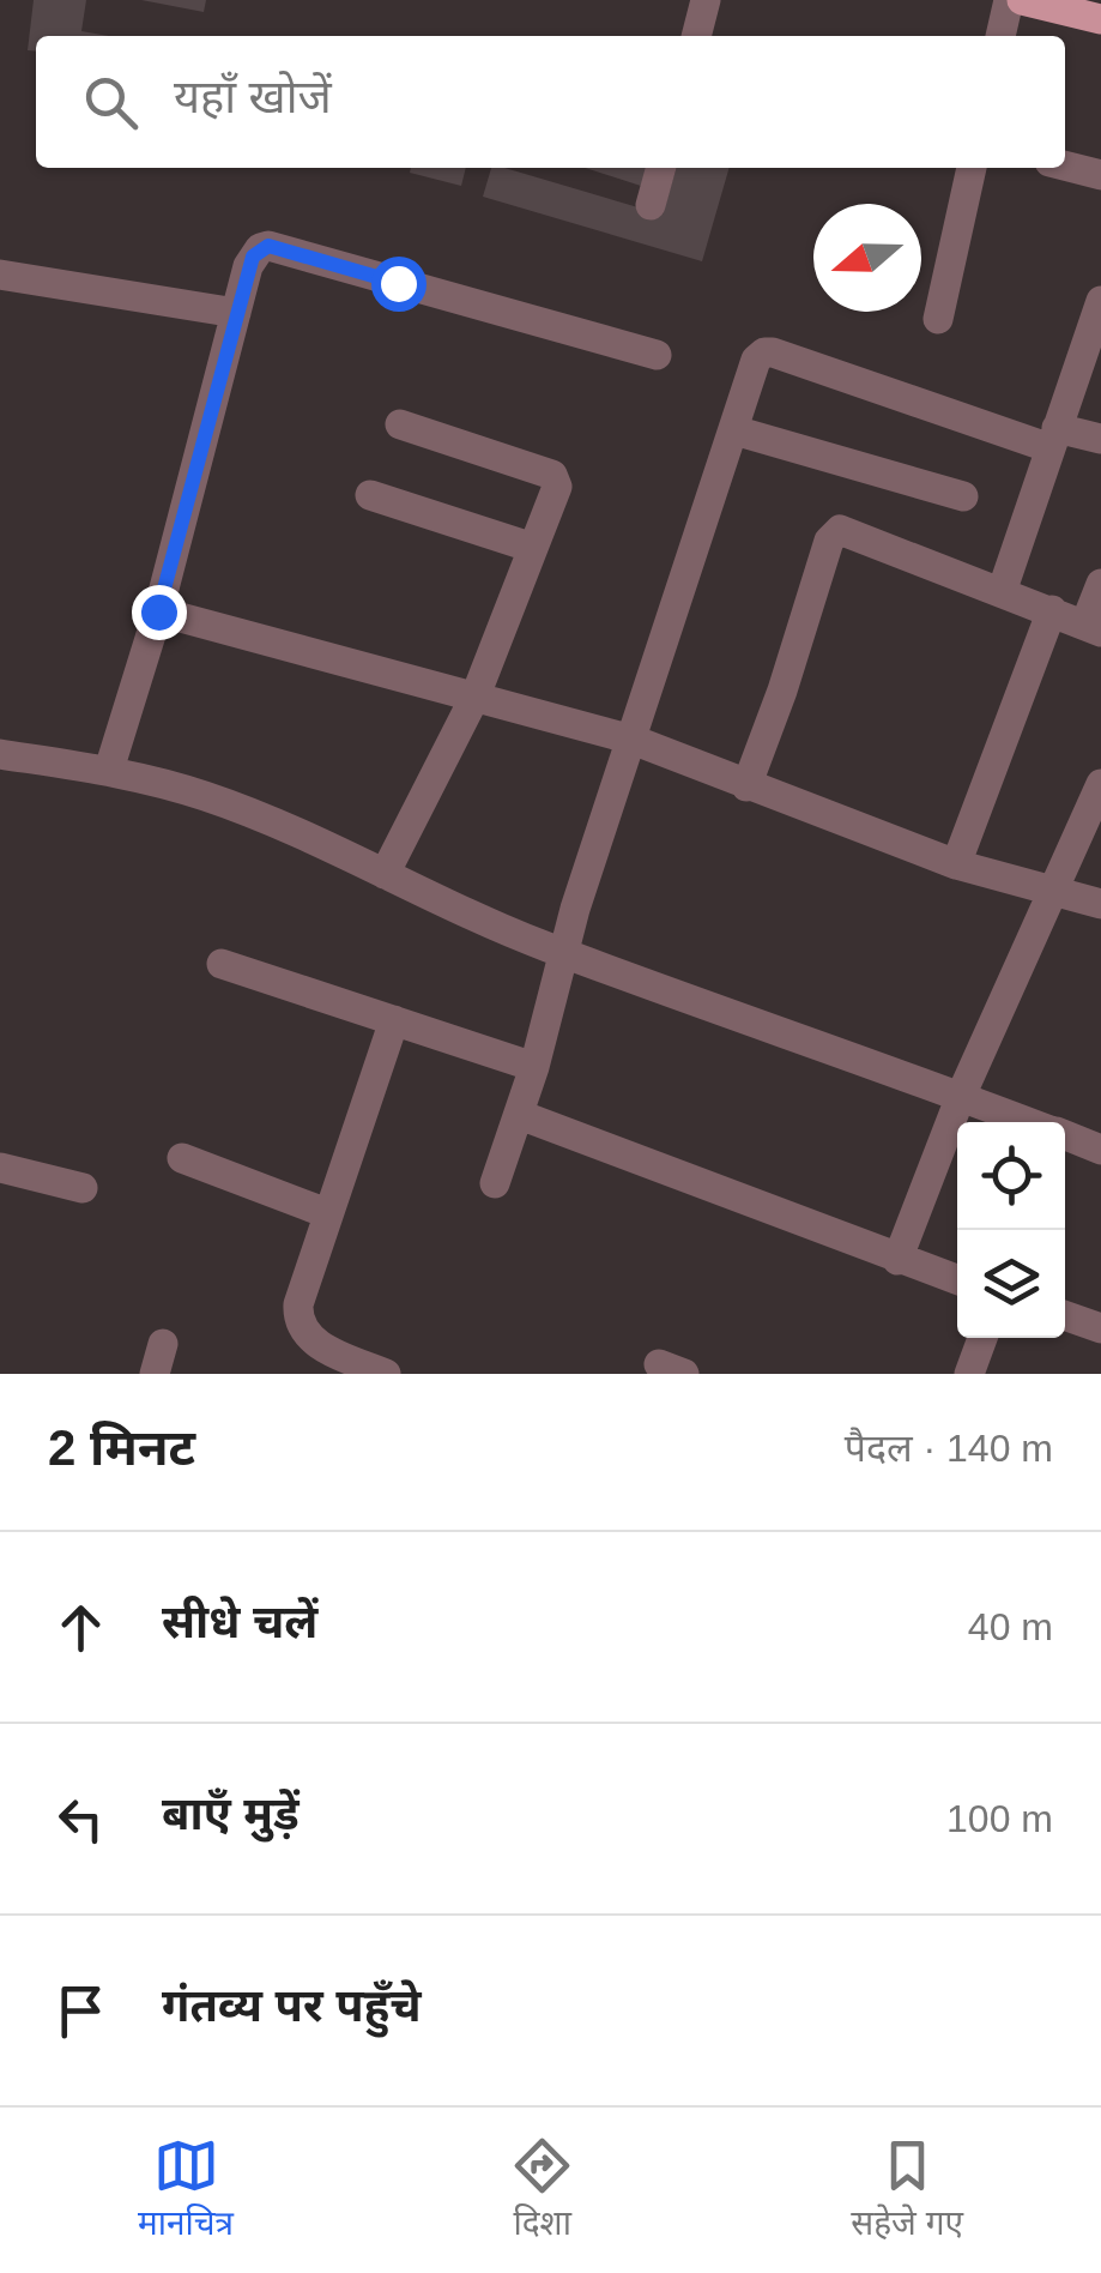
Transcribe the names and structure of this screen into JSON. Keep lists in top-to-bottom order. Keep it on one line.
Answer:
{"north":"left","page":{"search":"यहाँ खोजें","heading":["2 मिनट","पैदल · 140 m"],"list":[["सीधे चलें","40 m"],["बाएँ मुड़ें","100 m"],"गंतव्य पर पहुँचे"],"nav":["मानचित्र","दिशा","सहेजे गए"]}}
